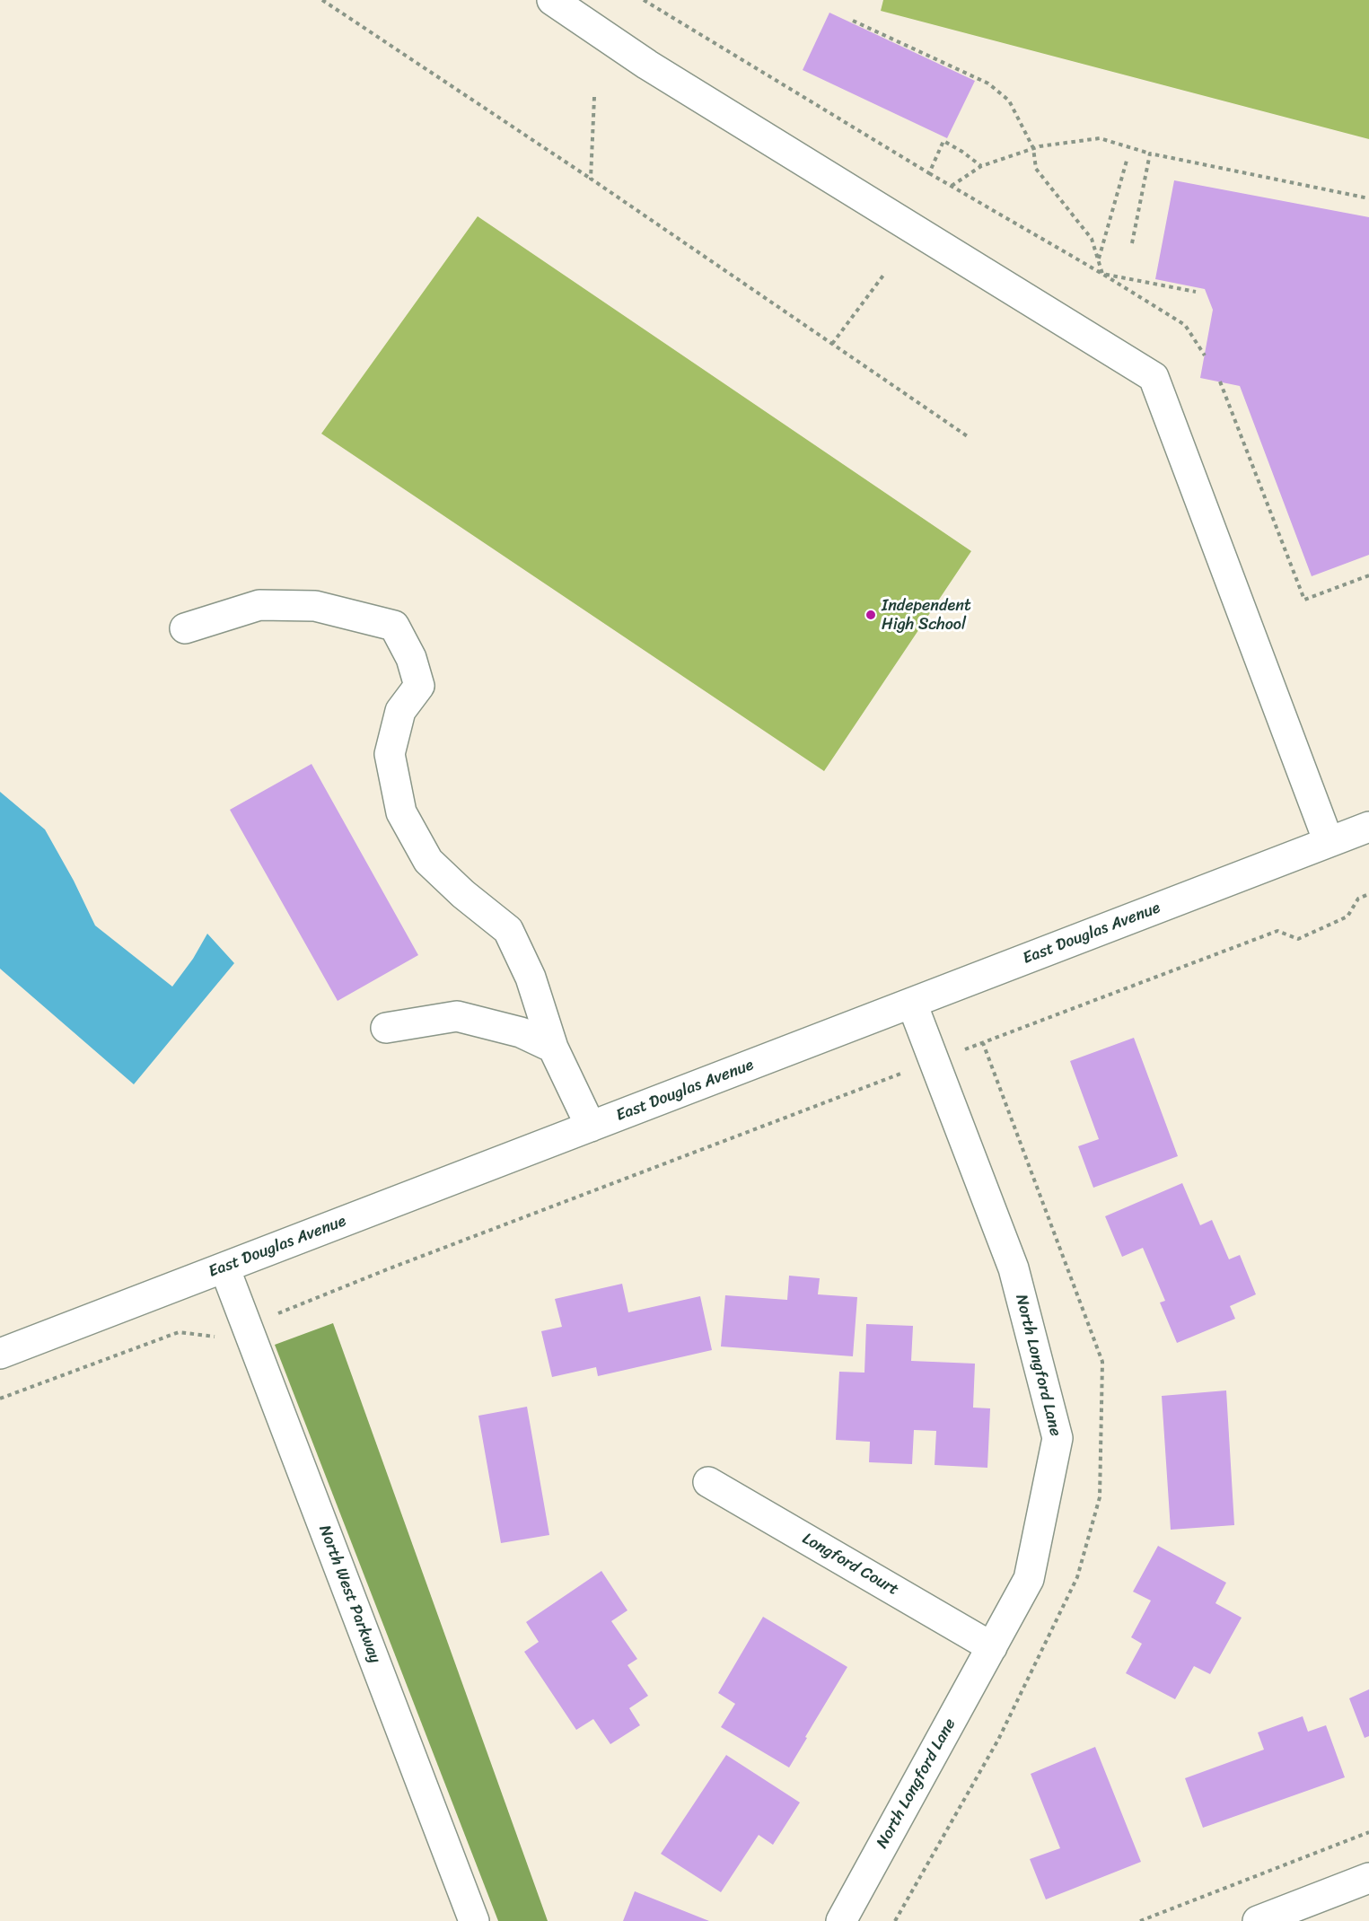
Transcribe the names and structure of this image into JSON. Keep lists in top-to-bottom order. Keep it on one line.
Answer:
{"streets":{"street":["East Douglas Avenue","North Longford Lane","Longford Court","North West Parkway"]},"crossings":[["East Douglas Avenue","North Longford Lane"],["East Douglas Avenue","North West Parkway"],["North Longford Lane","Longford Court"]],"places":["Independent High School"]}
